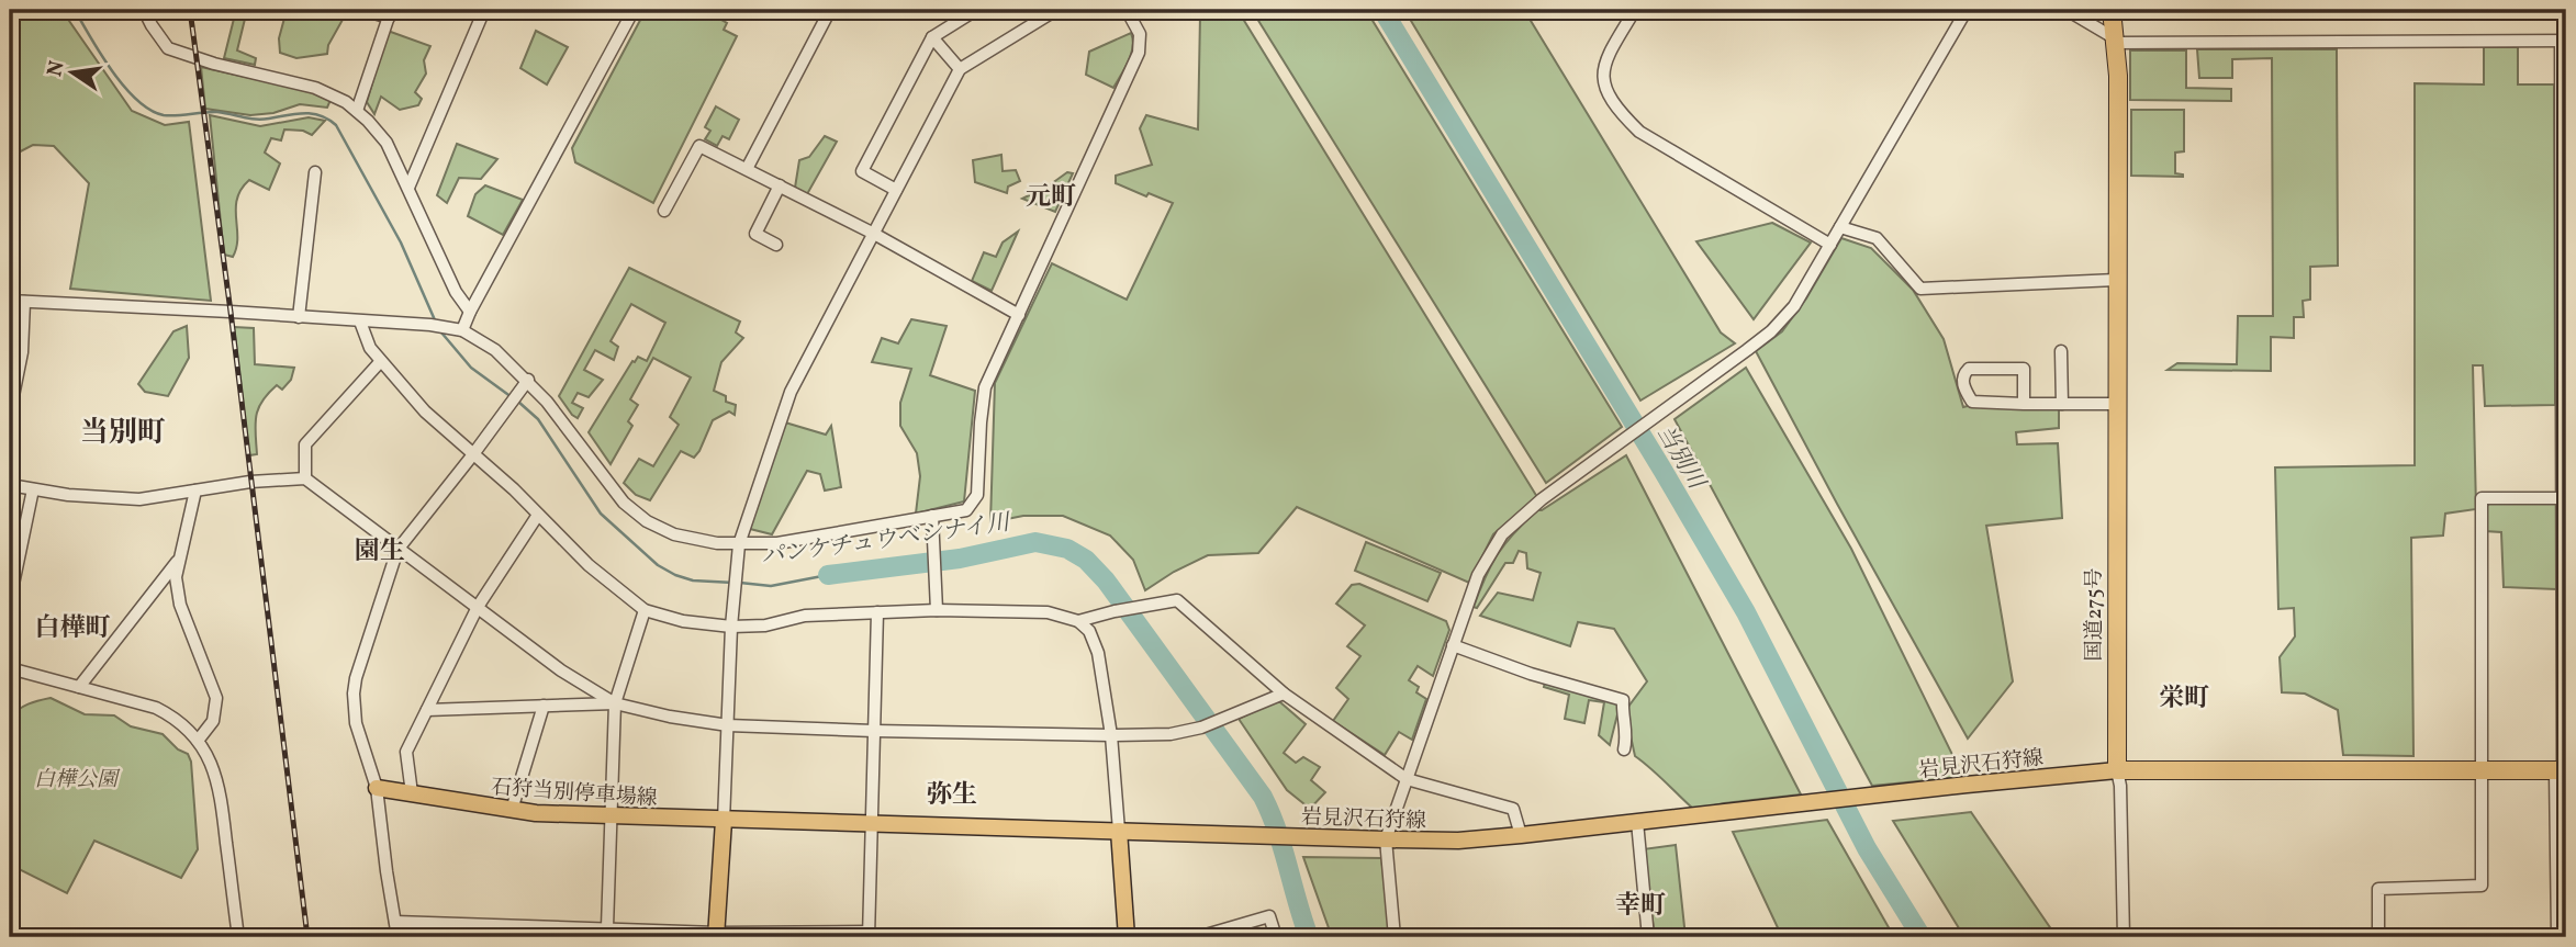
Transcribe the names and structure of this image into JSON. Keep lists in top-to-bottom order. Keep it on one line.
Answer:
{"streets":{"highway":["国道275号"],"main road":["岩見沢石狩線","石狩当別停車場線"]},"crossings":[["国道275号","岩見沢石狩線"],["岩見沢石狩線","石狩当別停車場線"]],"districts":["元町","当別町","園生","白樺町","栄町","弥生","幸町"],"water":["当別川","パンケチュウベシナイ川"],"parks":["白樺公園"],"north":"left"}
